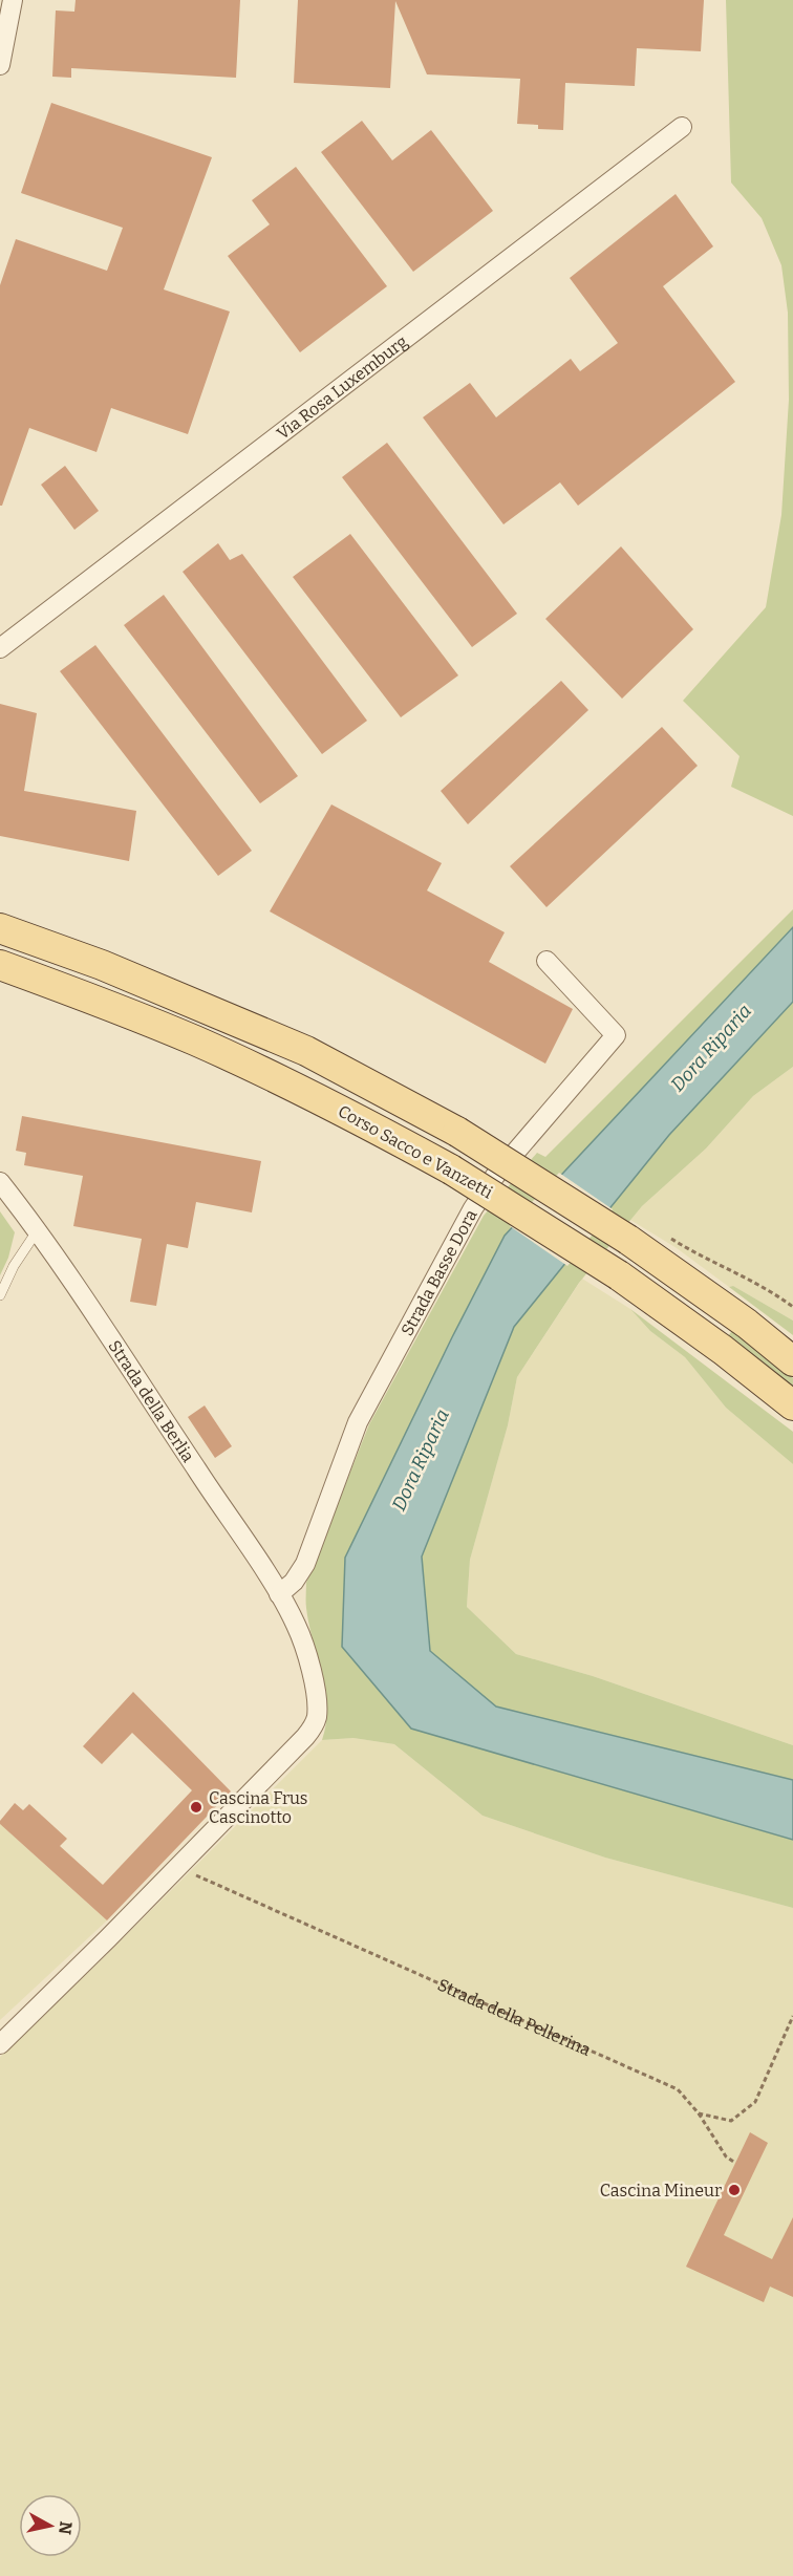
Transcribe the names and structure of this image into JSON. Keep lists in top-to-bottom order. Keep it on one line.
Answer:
{"streets":{"main road":["Corso Sacco e Vanzetti"],"street":["Via Rosa Luxemburg","Strada Basse Dora","Strada della Berlia"],"path":["Strada della Pellerina"]},"crossings":[["Strada Basse Dora","Strada della Berlia"],["Strada della Berlia","Strada della Pellerina"]],"water":["Dora Riparia"],"places":["Cascina Frus Cascinotto","Cascina Mineur"],"north":"right"}
